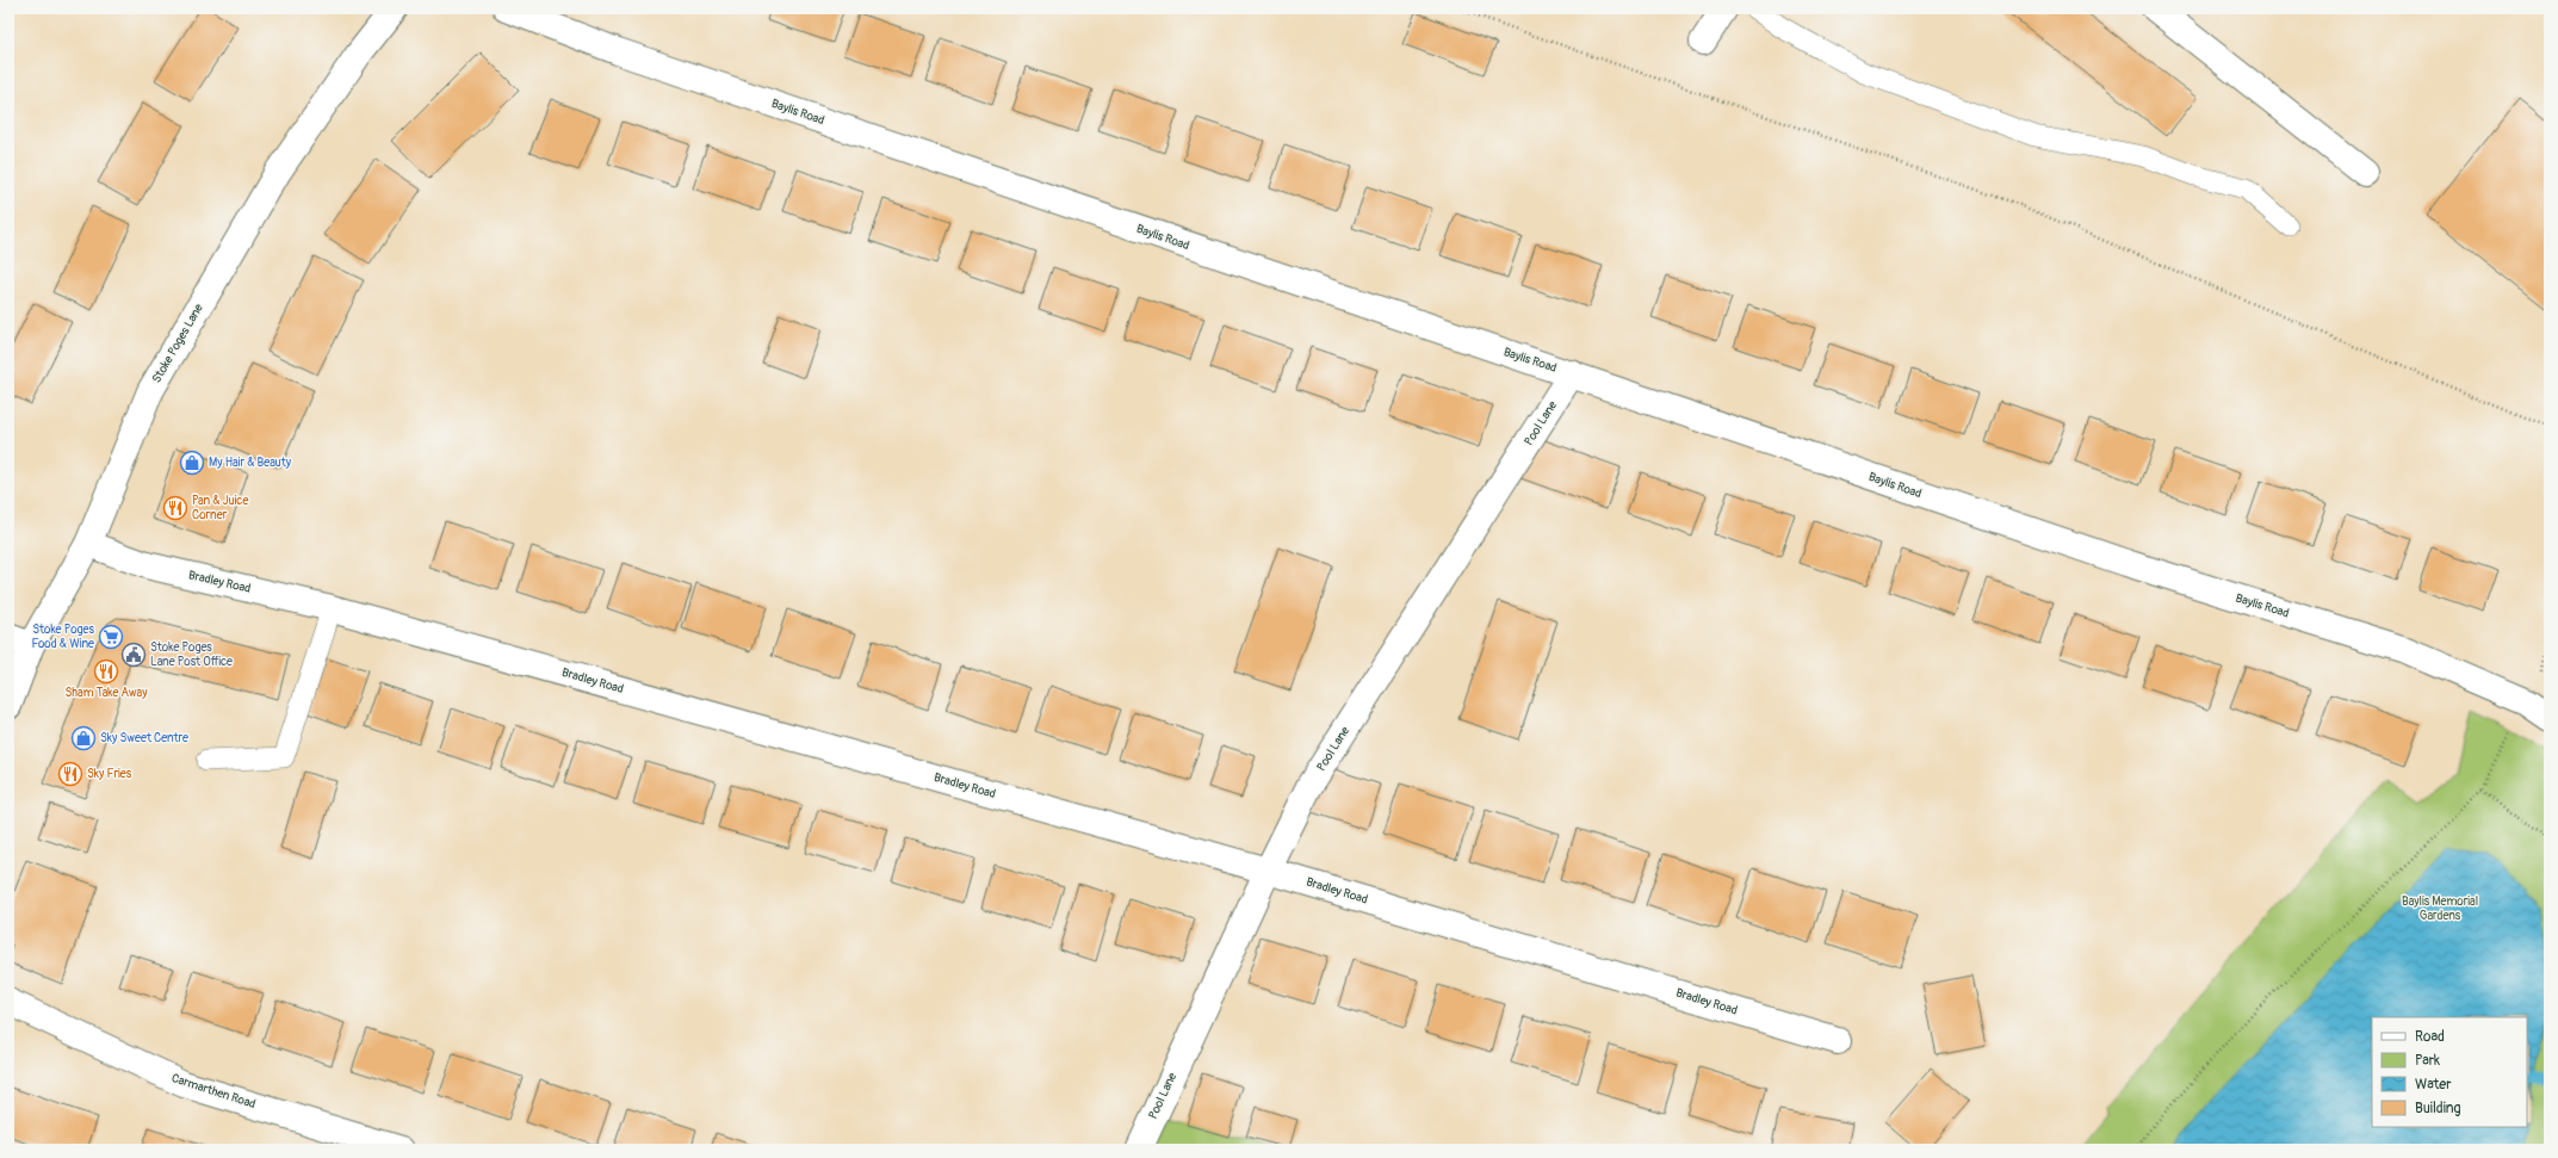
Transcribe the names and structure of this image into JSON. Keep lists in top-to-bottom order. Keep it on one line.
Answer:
{"streets":{"street":["Baylis Road","Stoke Poges Lane","Pool Lane","Bradley Road","Carmarthen Road"]},"crossings":[["Baylis Road","Pool Lane"],["Stoke Poges Lane","Bradley Road"],["Pool Lane","Bradley Road"]],"parks":["Baylis Memorial Gardens"],"places":{"shop":["My Hair & Beauty","Sky Sweet Centre"],"restaurant":["Pan & Juice Corner","Sham Take Away","Sky Fries"],"supermarket":["Stoke Poges Food & Wine"],"public building":["Stoke Poges Lane Post Office"]},"legend":["Road","Park","Water","Building"]}
